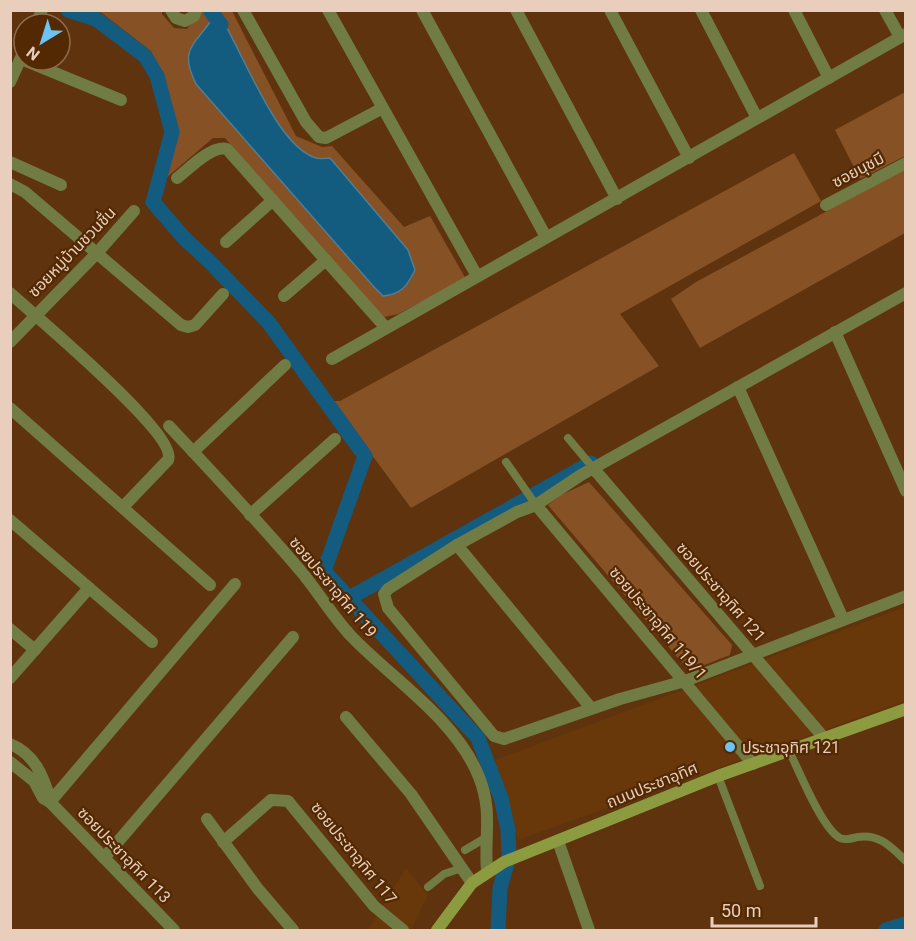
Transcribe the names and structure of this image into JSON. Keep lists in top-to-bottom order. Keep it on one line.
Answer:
{"streets":{"main road":["ถนนประชาอุทิศ"],"street":["ซอยนุชมี","ซอยหมู่บ้านชวนชื่น","ซอยประชาอุทิศ 119","ซอยประชาอุทิศ 121","ซอยประชาอุทิศ 119/1","ซอยประชาอุทิศ 117","ซอยประชาอุทิศ 113"]},"crossings":[["ซอยประชาอุทิศ 119","ถนนประชาอุทิศ"],["ซอยประชาอุทิศ 121","ถนนประชาอุทิศ"],["ซอยประชาอุทิศ 119/1","ถนนประชาอุทิศ"]],"places":["ประชาอุทิศ 121"],"scale_bar":"50 m","north":"bottom left"}
